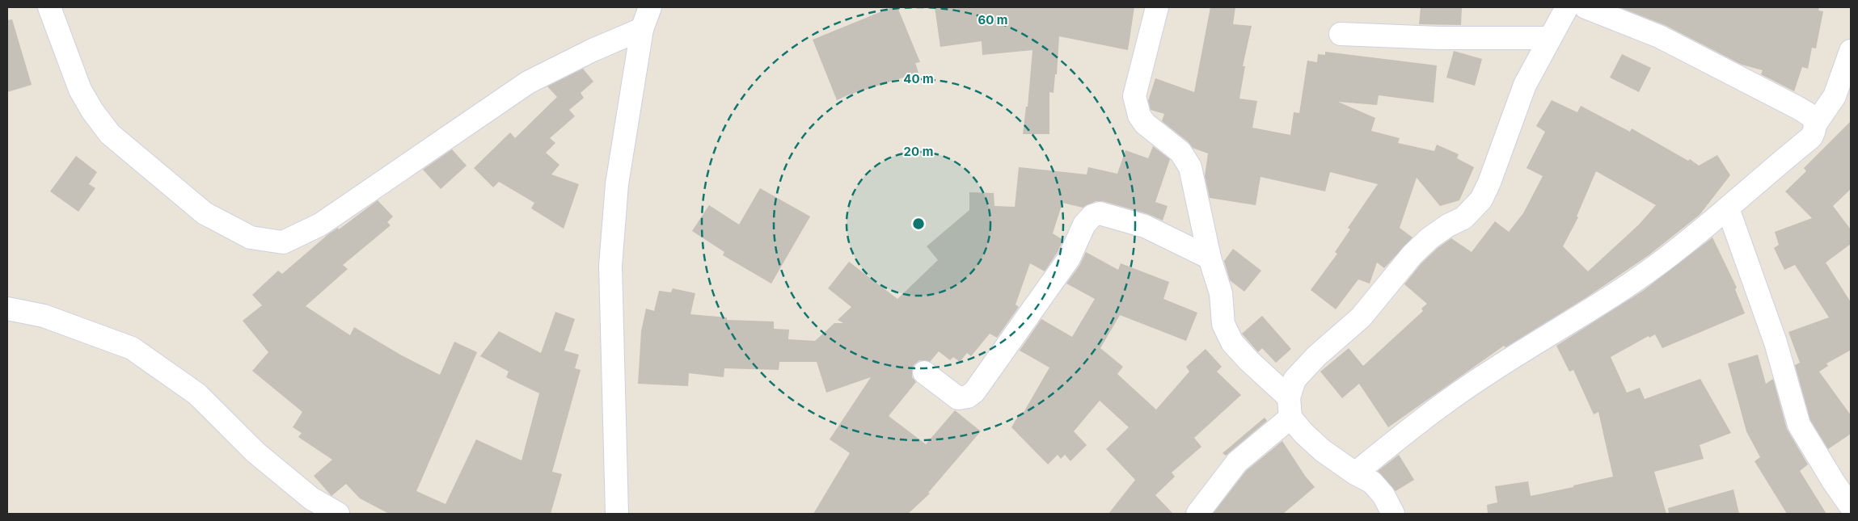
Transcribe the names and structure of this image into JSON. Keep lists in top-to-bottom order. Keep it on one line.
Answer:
{"rings":["60 m","40 m","20 m"]}
